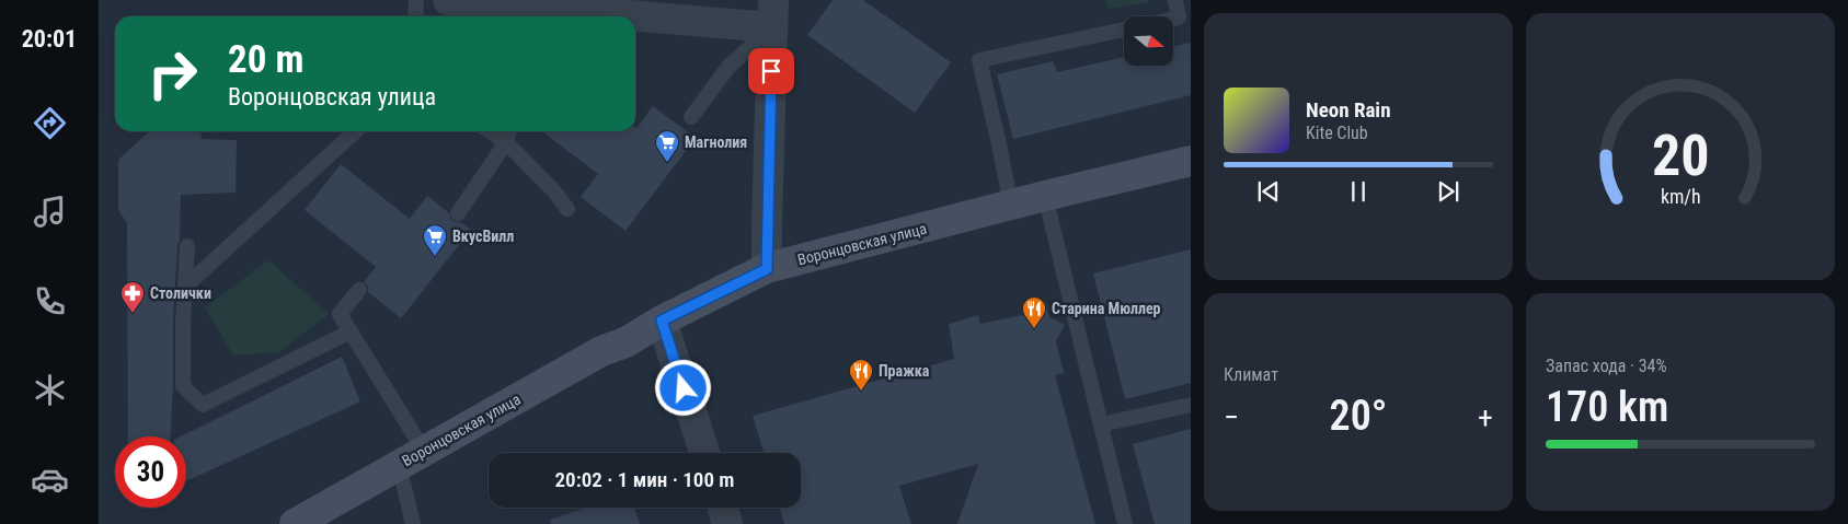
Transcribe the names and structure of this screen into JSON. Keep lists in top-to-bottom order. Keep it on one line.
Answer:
{"streets":{"main road":["Воронцовская улица"]},"places":{"supermarket":["Магнолия","ВкусВилл"],"pharmacy":["Столички"],"restaurant":["Старина Мюллер","Пражка"]},"north":"right","page":{"tabs":"20:01","turn":["20 m","Воронцовская улица"],"song":["Neon Rain","Kite Club"],"tile":["Климат",["Запас хода · 34%","170 km"]],"heat":["−","20°","+"],"limit":"30","trip":"20:02 · 1 мин · 100 m","gauge":["20","km/h"]}}
